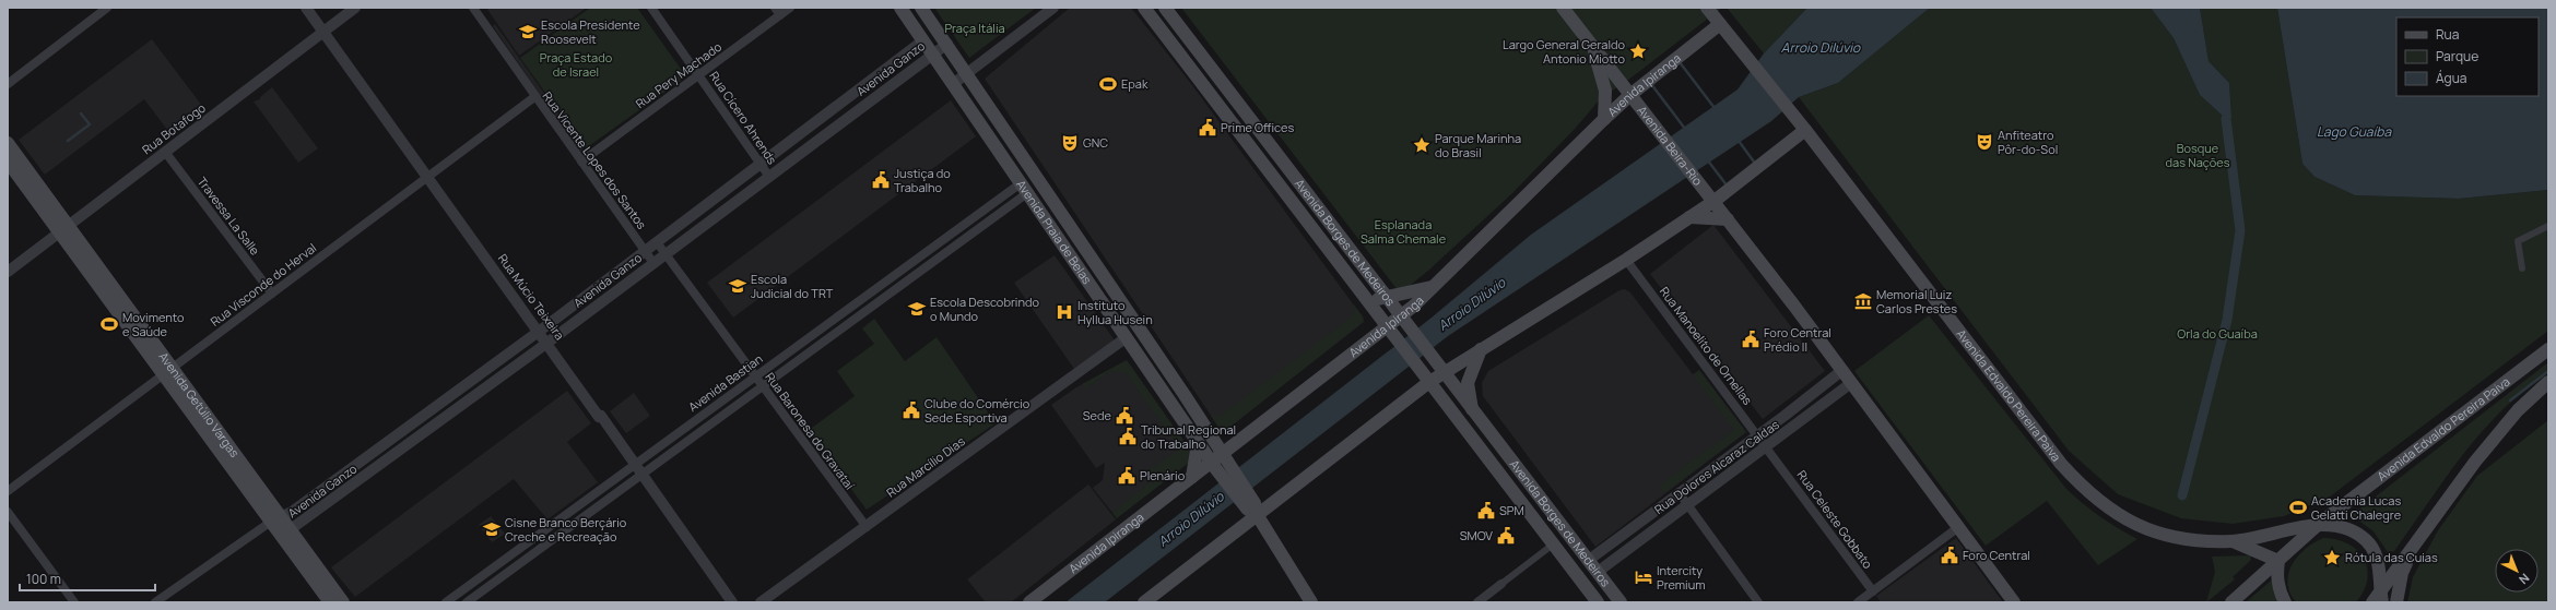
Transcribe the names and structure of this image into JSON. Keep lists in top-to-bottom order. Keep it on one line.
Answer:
{"streets":{"main road":["Avenida Ipiranga","Avenida Beira-Rio","Avenida Praia de Belas","Avenida Borges de Medeiros","Avenida Edvaldo Pereira Paiva","Avenida Getúlio Vargas"],"street":["Avenida Ganzo","Rua Pery Machado","Rua Cícero Ahrends","Rua Botafogo","Rua Vicente Lopes dos Santos","Travessa La Salle","Rua Visconde do Herval","Rua Múcio Teixeira","Rua Manoelito de Ornellas","Avenida Bastian","Rua Baronesa do Gravataí","Rua Marcílio Dias","Rua Dolores Alcaraz Caldas","Rua Celeste Gobbato"]},"crossings":[["Avenida Ganzo","Rua Cícero Ahrends"],["Avenida Ganzo","Rua Vicente Lopes dos Santos"],["Avenida Ganzo","Avenida Praia de Belas"],["Avenida Ganzo","Rua Múcio Teixeira"],["Avenida Ganzo","Avenida Getúlio Vargas"],["Avenida Ganzo","Rua Baronesa do Gravataí"],["Rua Pery Machado","Rua Cícero Ahrends"],["Rua Pery Machado","Rua Vicente Lopes dos Santos"],["Avenida Ipiranga","Avenida Beira-Rio"],["Avenida Ipiranga","Avenida Praia de Belas"],["Avenida Ipiranga","Avenida Borges de Medeiros"],["Rua Botafogo","Travessa La Salle"],["Rua Botafogo","Rua Múcio Teixeira"],["Rua Botafogo","Avenida Getúlio Vargas"],["Rua Vicente Lopes dos Santos","Rua Visconde do Herval"],["Travessa La Salle","Rua Visconde do Herval"],["Avenida Praia de Belas","Avenida Bastian"],["Avenida Praia de Belas","Rua Marcílio Dias"],["Avenida Borges de Medeiros","Rua Dolores Alcaraz Caldas"],["Rua Visconde do Herval","Rua Múcio Teixeira"],["Rua Visconde do Herval","Avenida Getúlio Vargas"],["Rua Múcio Teixeira","Avenida Bastian"],["Rua Manoelito de Ornellas","Rua Dolores Alcaraz Caldas"],["Rua Manoelito de Ornellas","Rua Celeste Gobbato"],["Avenida Bastian","Rua Baronesa do Gravataí"],["Rua Baronesa do Gravataí","Rua Marcílio Dias"],["Rua Dolores Alcaraz Caldas","Rua Celeste Gobbato"]],"water":["Arroio Dilúvio","Lago Guaíba"],"parks":["Praça Itália","Praça Estado de Israel","Bosque das Nações","Esplanada Salma Chemale","Orla do Guaíba"],"places":{"school or university":["Escola Presidente Roosevelt","Escola Judicial do TRT","Escola Descobrindo o Mundo","Cisne Branco Berçário Creche e Recreação"],"place":["Largo General Geraldo Antonio Miotto","Parque Marinha do Brasil","Rótula das Cuias"],"sports":["Epak","Movimento e Saúde","Academia Lucas Gelatti Chalegre"],"public building":["Prime Offices","Justiça do Trabalho","Foro Central Prédio II","Clube do Comércio Sede Esportiva","Sede","Tribunal Regional do Trabalho","Plenário","SPM","SMOV","Foro Central"],"theatre":["Anfiteatro Pôr-do-Sol","GNC"],"museum":["Memorial Luiz Carlos Prestes"],"hospital":["Instituto Hyllua Husein"],"hotel":["Intercity Premium"]},"legend":["Rua","Parque","Água"],"scale_bar":"100 m","north":"bottom right"}
